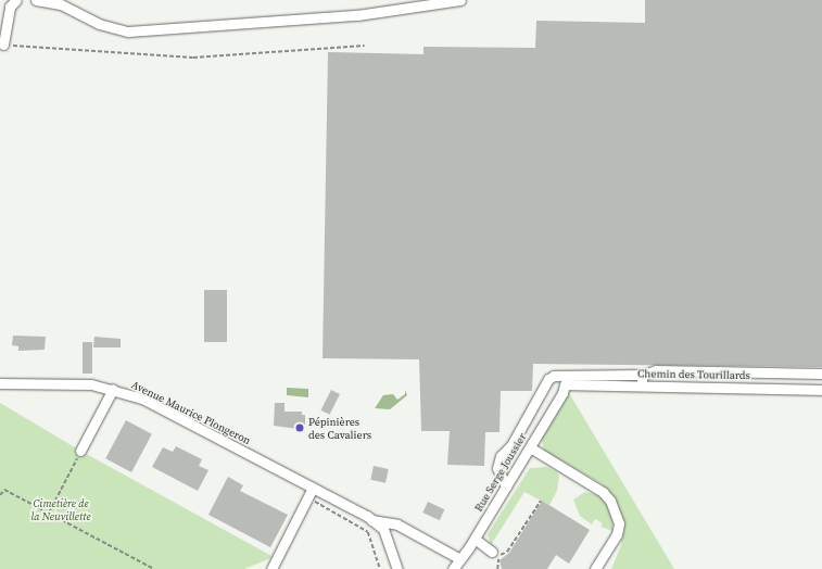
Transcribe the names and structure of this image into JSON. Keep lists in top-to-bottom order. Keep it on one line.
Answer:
{"streets":{"street":["Chemin des Tourillards","Avenue Maurice Plongeron","Rue Serge Joussier"]},"crossings":[["Chemin des Tourillards","Rue Serge Joussier"]],"parks":["Cimetière de la Neuvillette"],"places":["Pépinières des Cavaliers"]}
